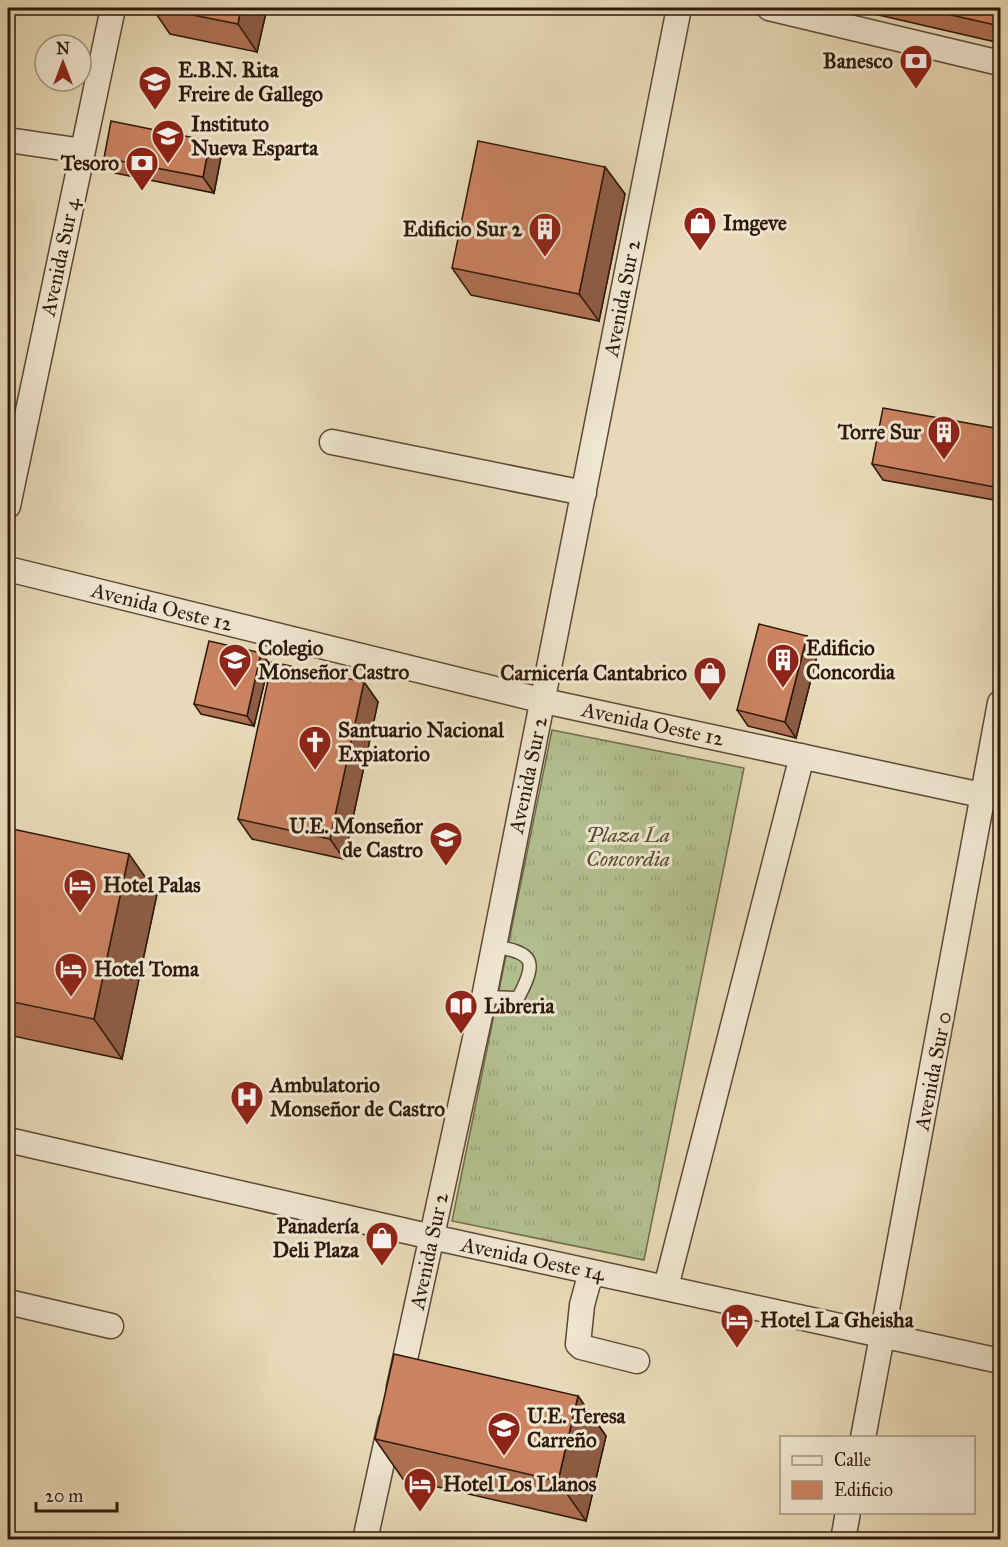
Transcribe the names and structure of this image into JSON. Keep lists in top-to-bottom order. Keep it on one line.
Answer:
{"streets":{"street":["Avenida Sur 4","Avenida Sur 2","Avenida Oeste 12","Avenida Sur 0","Avenida Oeste 14"]},"crossings":[["Avenida Sur 2","Avenida Oeste 12"],["Avenida Sur 2","Avenida Oeste 14"],["Avenida Oeste 12","Avenida Sur 0"],["Avenida Sur 0","Avenida Oeste 14"]],"parks":["Plaza La Concordia"],"places":{"bank":["Banesco","Tesoro"],"school or university":["E.B.N. Rita Freire de Gallego","Instituto Nueva Esparta","Colegio Monseñor Castro","U.E. Monseñor de Castro","U.E. Teresa Carreño"],"shop":["Imgeve","Carnicería Cantabrico","Panadería Deli Plaza"],"building":["Edificio Sur 2","Torre Sur","Edificio Concordia"],"church":["Santuario Nacional Expiatorio"],"hotel":["Hotel Palas","Hotel Toma","Hotel La Gheisha","Hotel Los Llanos"],"library":["Libreria"],"hospital":["Ambulatorio Monseñor de Castro"]},"legend":["Calle","Edificio"],"scale_bar":"20 m","north":"top"}
